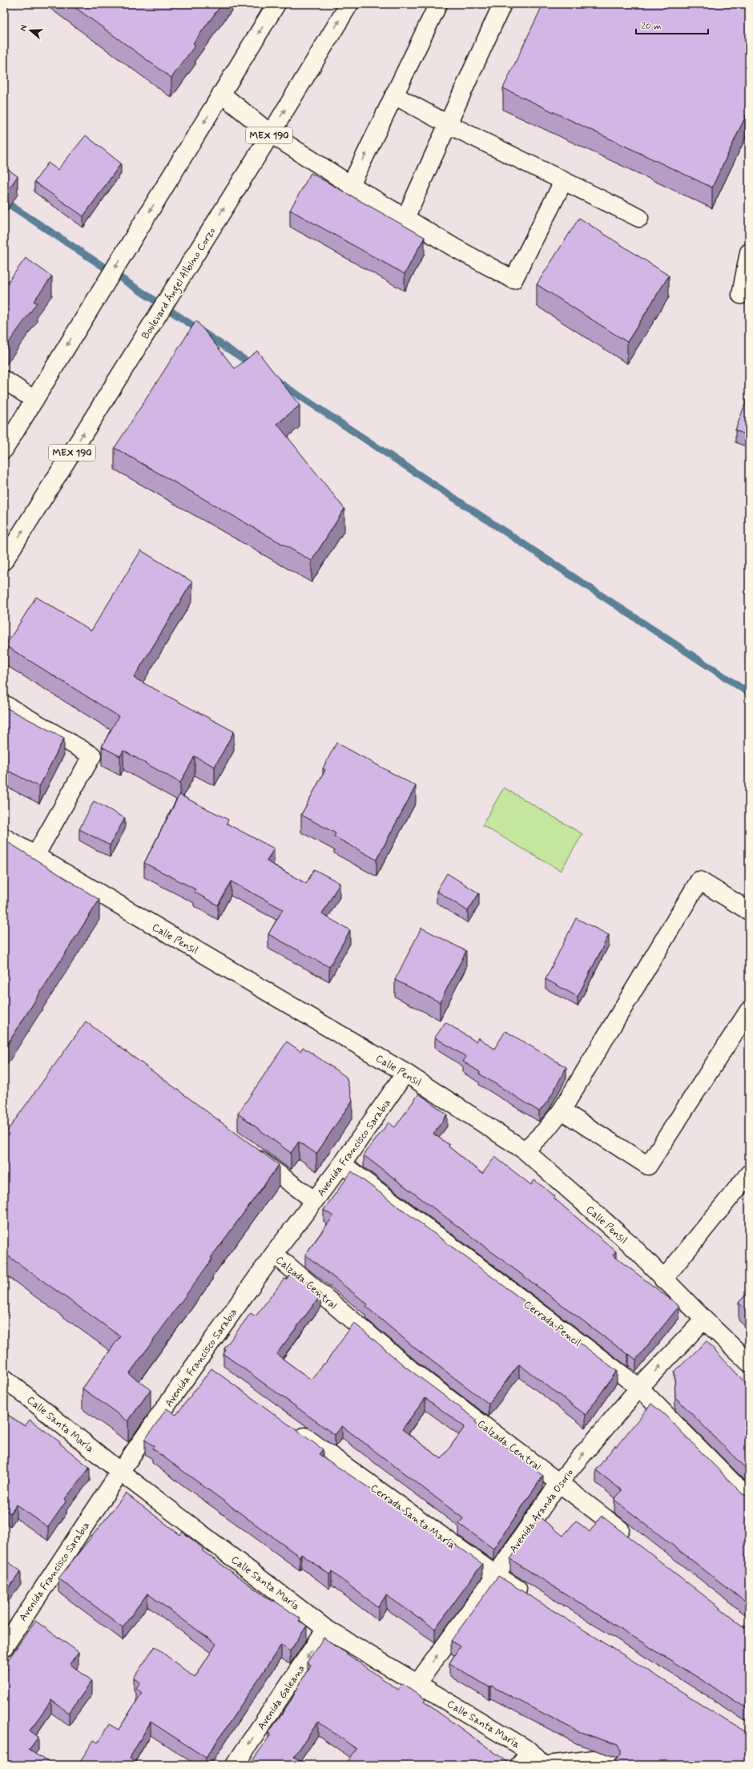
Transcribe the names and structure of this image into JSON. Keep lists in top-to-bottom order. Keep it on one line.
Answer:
{"streets":{"street":["MEX 190","Boulevard Ángel Albino Corzo","Calle Pensil","Avenida Francisco Sarabia","Calzada Central","Cerrada Pencil","Calle Santa María","Avenida Aranda Osorio","Cerrada Santa María","Avenida Galeana"]},"crossings":[["Calle Pensil","Avenida Francisco Sarabia"],["Calle Pensil","Avenida Aranda Osorio"],["Avenida Francisco Sarabia","Calzada Central"],["Avenida Francisco Sarabia","Cerrada Pencil"],["Avenida Francisco Sarabia","Calle Santa María"],["Calzada Central","Avenida Aranda Osorio"],["Cerrada Pencil","Avenida Aranda Osorio"],["Calle Santa María","Avenida Aranda Osorio"],["Calle Santa María","Avenida Galeana"],["Avenida Aranda Osorio","Cerrada Santa María"]],"one_way":["Avenida Aranda Osorio","Avenida Galeana"],"scale_bar":"20 m","north":"left"}
